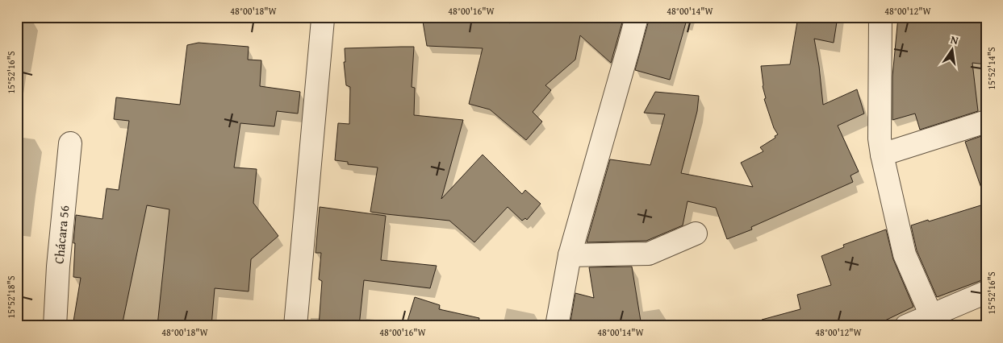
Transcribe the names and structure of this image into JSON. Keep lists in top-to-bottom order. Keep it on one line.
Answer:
{"streets":{"street":["Chácara 56"]},"north":"top","coordinates":["48°00'18\"W","48°00'16\"W","48°00'14\"W","48°00'12\"W","15°52'14\"S","15°52'16\"S","15°52'18\"S"]}
